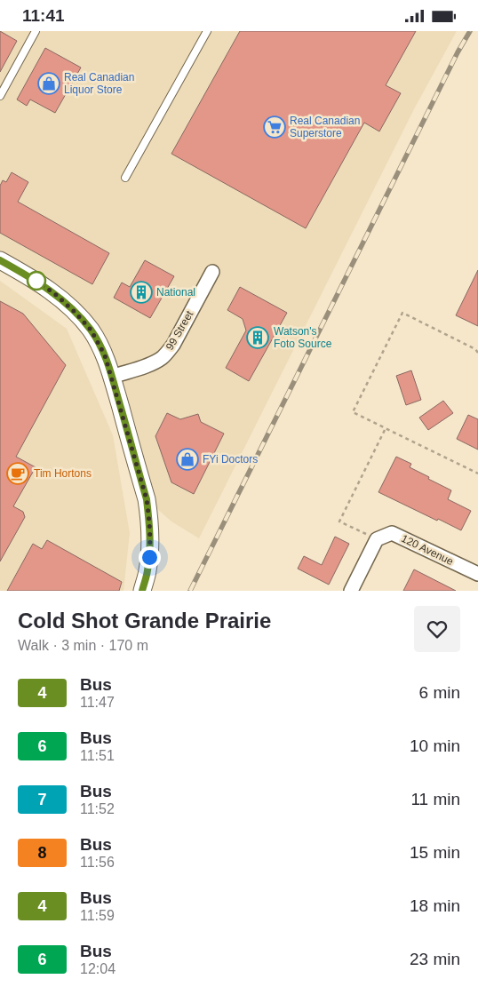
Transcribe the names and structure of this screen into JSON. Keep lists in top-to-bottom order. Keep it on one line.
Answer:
{"streets":{"street":["99 Street","120 Avenue"]},"places":{"shop":["Real Canadian Liquor Store","FYi Doctors"],"supermarket":["Real Canadian Superstore"],"building":["National","Watson's Foto Source"],"cafe":["Tim Hortons"]},"lines":["bus line 4"],"page":{"status":"11:41","heading":["Cold Shot Grande Prairie","Walk · 3 min · 170 m"],"list":[{"mark":"4","name":"Bus","note":"11:47","value":"6 min"},{"mark":"6","name":"Bus","note":"11:51","value":"10 min"},{"mark":"7","name":"Bus","note":"11:52","value":"11 min"},{"mark":"8","name":"Bus","note":"11:56","value":"15 min"},{"mark":"4","name":"Bus","note":"11:59","value":"18 min"},{"mark":"6","name":"Bus","note":"12:04","value":"23 min"}]}}
